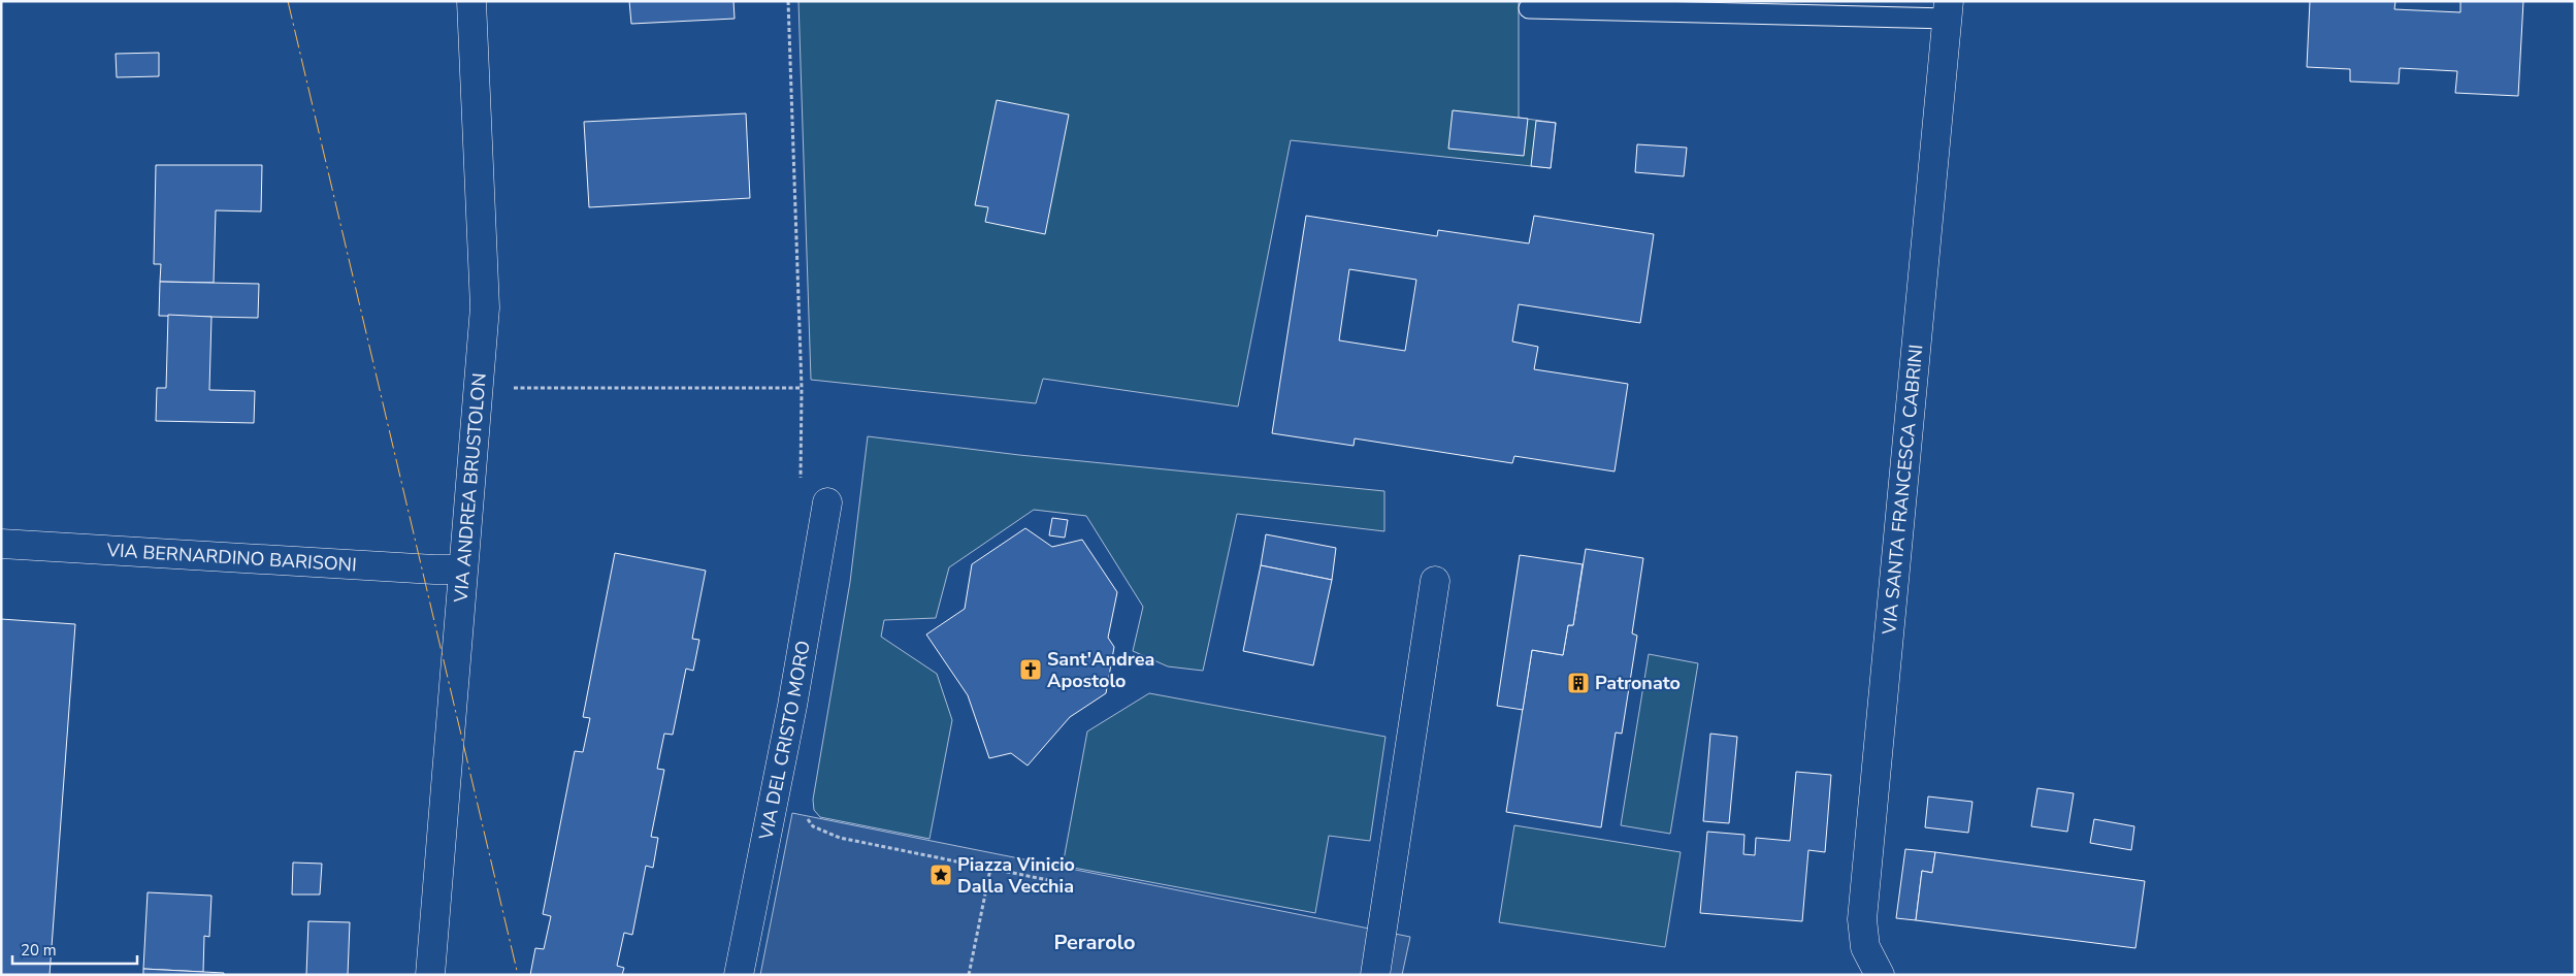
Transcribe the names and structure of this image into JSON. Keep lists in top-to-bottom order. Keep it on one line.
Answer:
{"streets":{"street":["VIA ANDREA BRUSTOLON","VIA SANTA FRANCESCA CABRINI","VIA BERNARDINO BARISONI","VIA DEL CRISTO MORO"]},"crossings":[["VIA ANDREA BRUSTOLON","VIA BERNARDINO BARISONI"]],"districts":["Perarolo"],"places":{"church":["Sant'Andrea Apostolo"],"building":["Patronato"],"place":["Piazza Vinicio Dalla Vecchia"]},"scale_bar":"20 m"}
